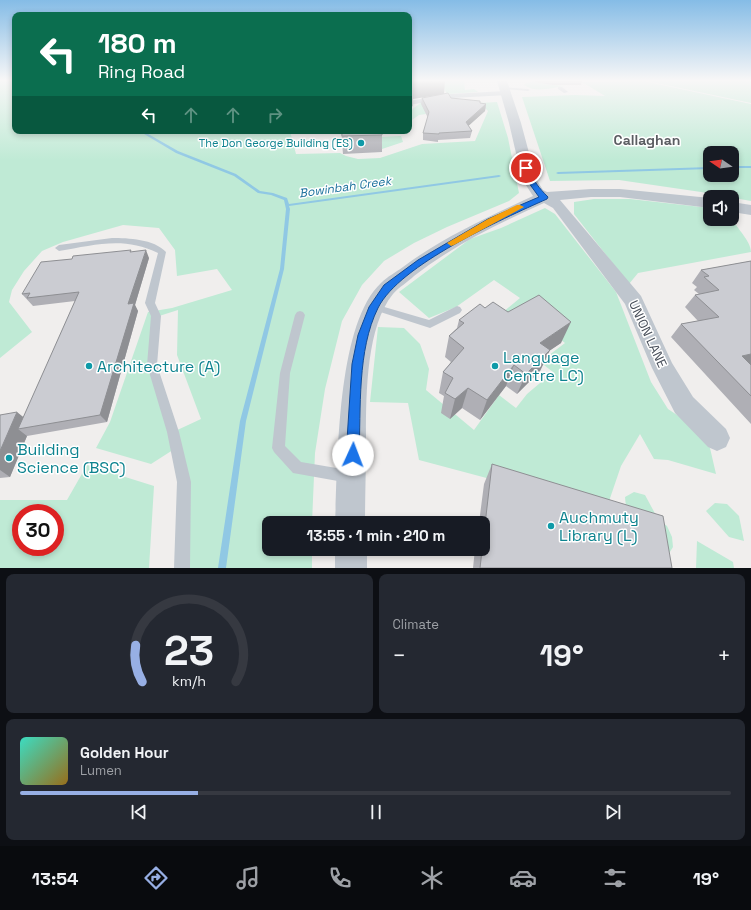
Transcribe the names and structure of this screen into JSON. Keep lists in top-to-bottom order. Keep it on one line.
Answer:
{"streets":{"street":["UNION LANE"]},"districts":["Callaghan"],"water":["Bowinbah Creek"],"places":["The Don George Building (ES)","Architecture (A)","Language Centre LC)","Building Science (BSC)","Auchmuty Library (L)"],"north":"left","page":{"turn":["180 m","Ring Road"],"limit":"30","trip":"13:55 · 1 min · 210 m","tile":"Climate","heat":["−","19°","+"],"song":["Golden Hour","Lumen"],"tabs":["13:54","19°"],"gauge":["23","km/h"]}}
